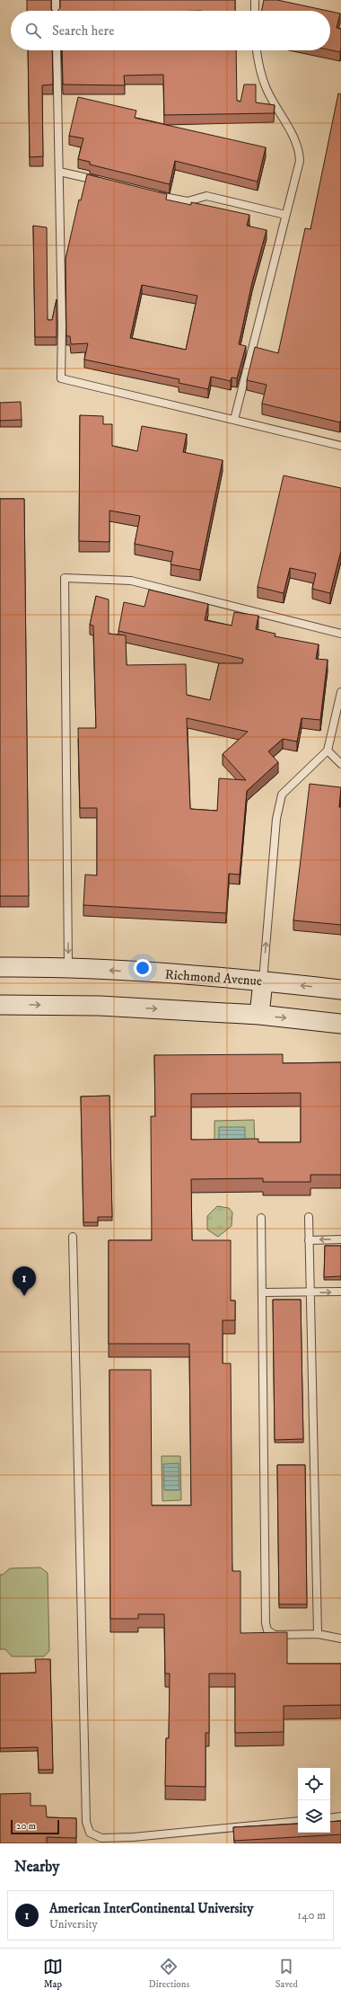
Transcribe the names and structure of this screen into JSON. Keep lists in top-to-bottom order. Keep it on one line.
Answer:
{"streets":{"main road":["Richmond Avenue"]},"scale_bar":"20 m","page":{"search":"Search here","pins":"1","scale":"20 m","heading":"Nearby","list":[{"mark":"1","name":"American InterContinental University","note":"University","value":"140 m"}],"nav":["Map","Directions","Saved"]}}
